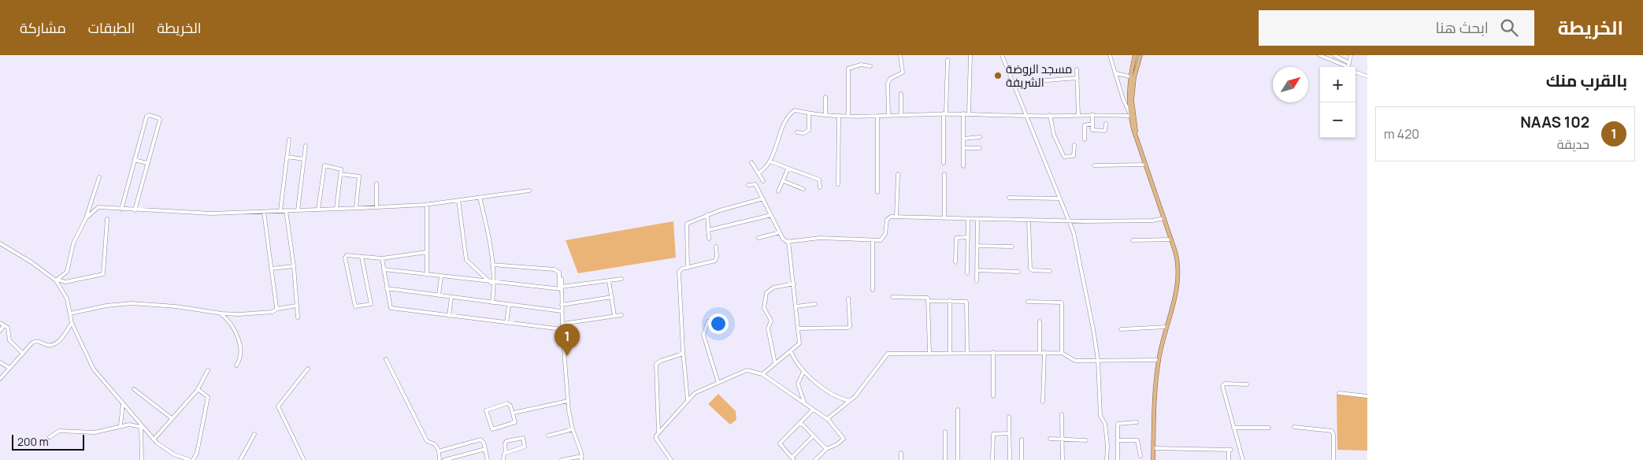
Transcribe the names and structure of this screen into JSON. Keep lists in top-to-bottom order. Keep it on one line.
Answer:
{"places":["مسجد الروضة الشريفة"],"scale_bar":"200 m","north":"top right","page":{"header":"الخريطة","search":"ابحث هنا","nav":["الخريطة","الطبقات","مشاركة"],"heading":"بالقرب منك","map_buttons":["+","−"],"list":[{"mark":"1","name":"NAAS 102","note":"حديقة","value":"420 m"}],"pins":"1","scale":"200 m"}}
